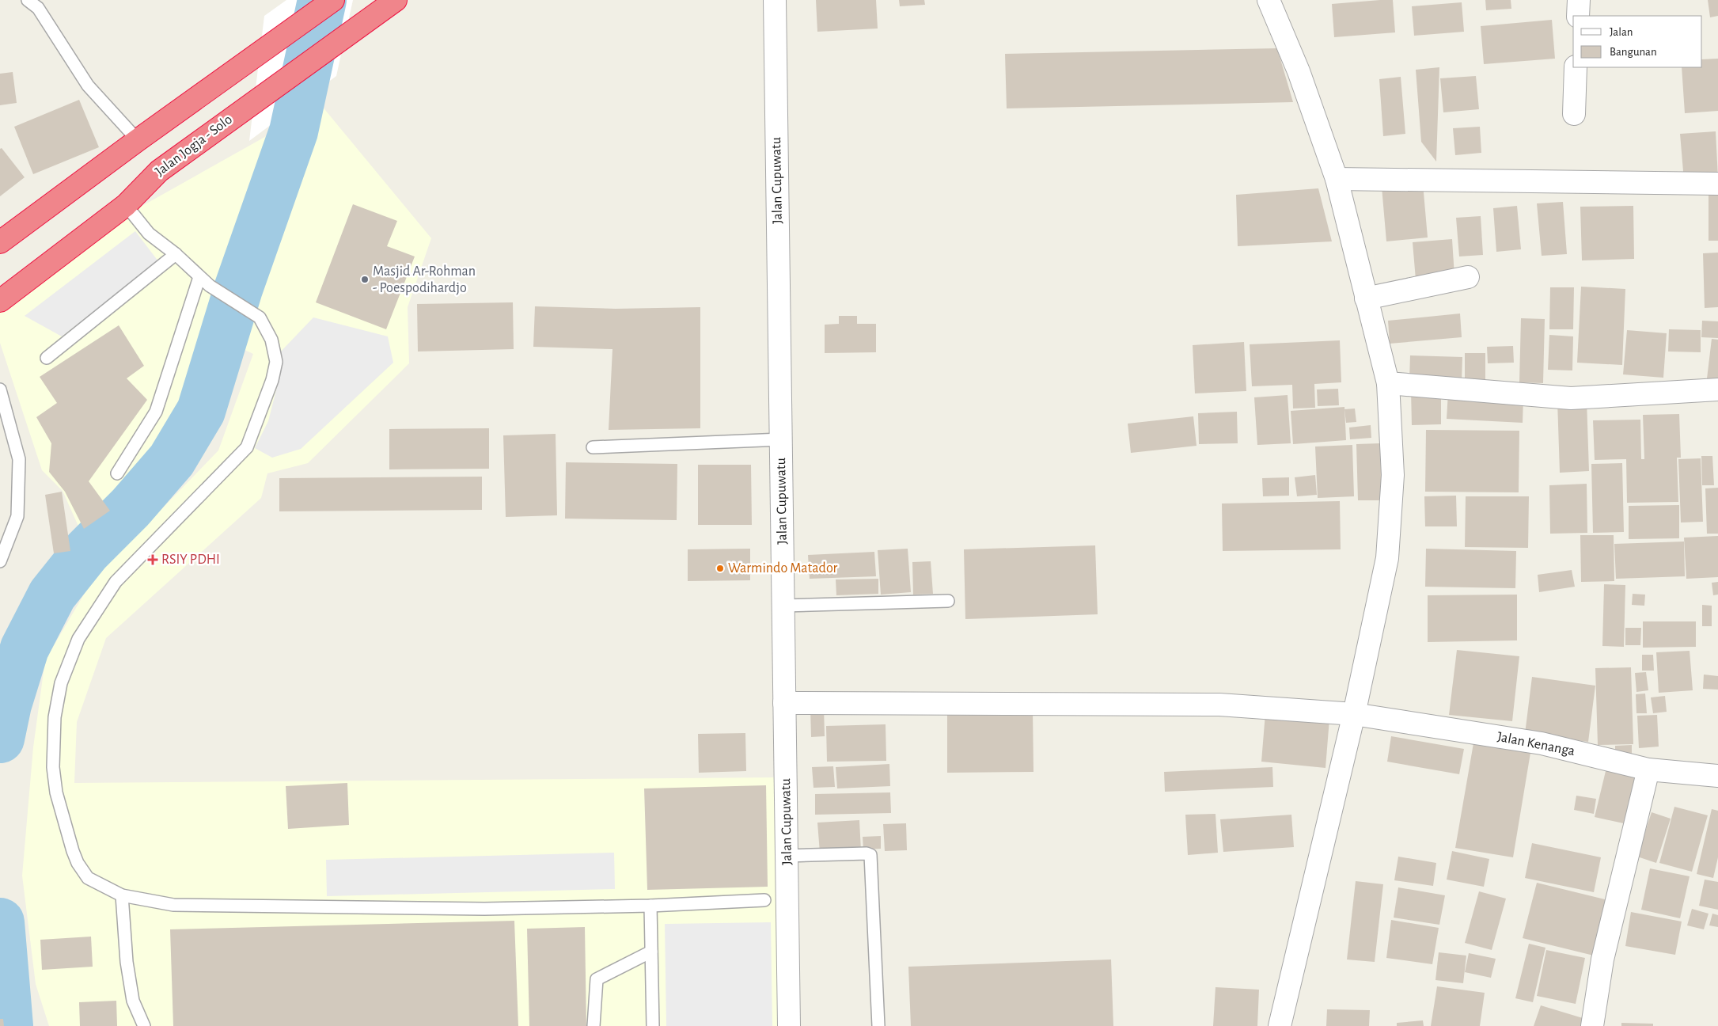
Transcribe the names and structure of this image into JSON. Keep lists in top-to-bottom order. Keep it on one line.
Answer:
{"streets":{"highway":["Jalan Jogja - Solo"],"street":["Jalan Cupuwatu","Jalan Kenanga"]},"crossings":[["Jalan Cupuwatu","Jalan Kenanga"]],"places":{"other":["Masjid Ar-Rohman - Poespodihardjo","Warmindo Matador"],"health":["RSIY PDHI"]},"legend":["Jalan","Bangunan"]}
